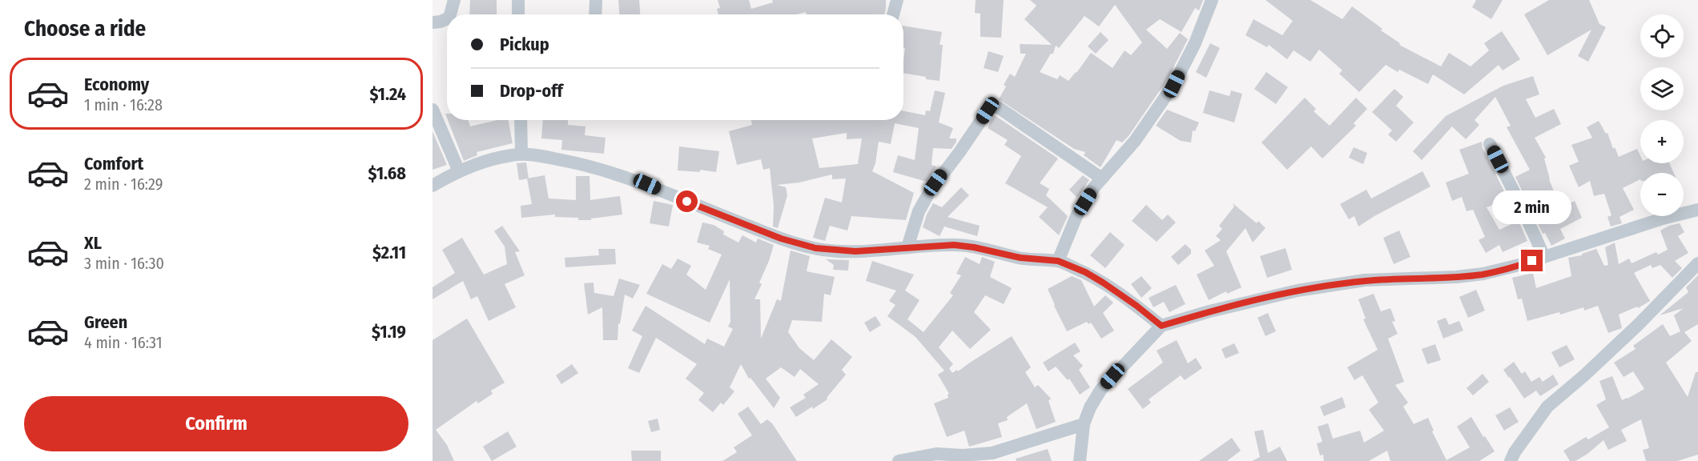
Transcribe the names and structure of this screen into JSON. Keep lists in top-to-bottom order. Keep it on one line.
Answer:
{"page":{"heading":"Choose a ride","map_buttons":["+","−"],"banner":["Pickup","Drop-off"],"list":[{"name":"Economy","note":"1 min · 16:28","value":"$1.24"},{"name":"Comfort","note":"2 min · 16:29","value":"$1.68"},{"name":"XL","note":"3 min · 16:30","value":"$2.11"},{"name":"Green","note":"4 min · 16:31","value":"$1.19"}],"bubble":"2 min","buttons":"Confirm"}}
